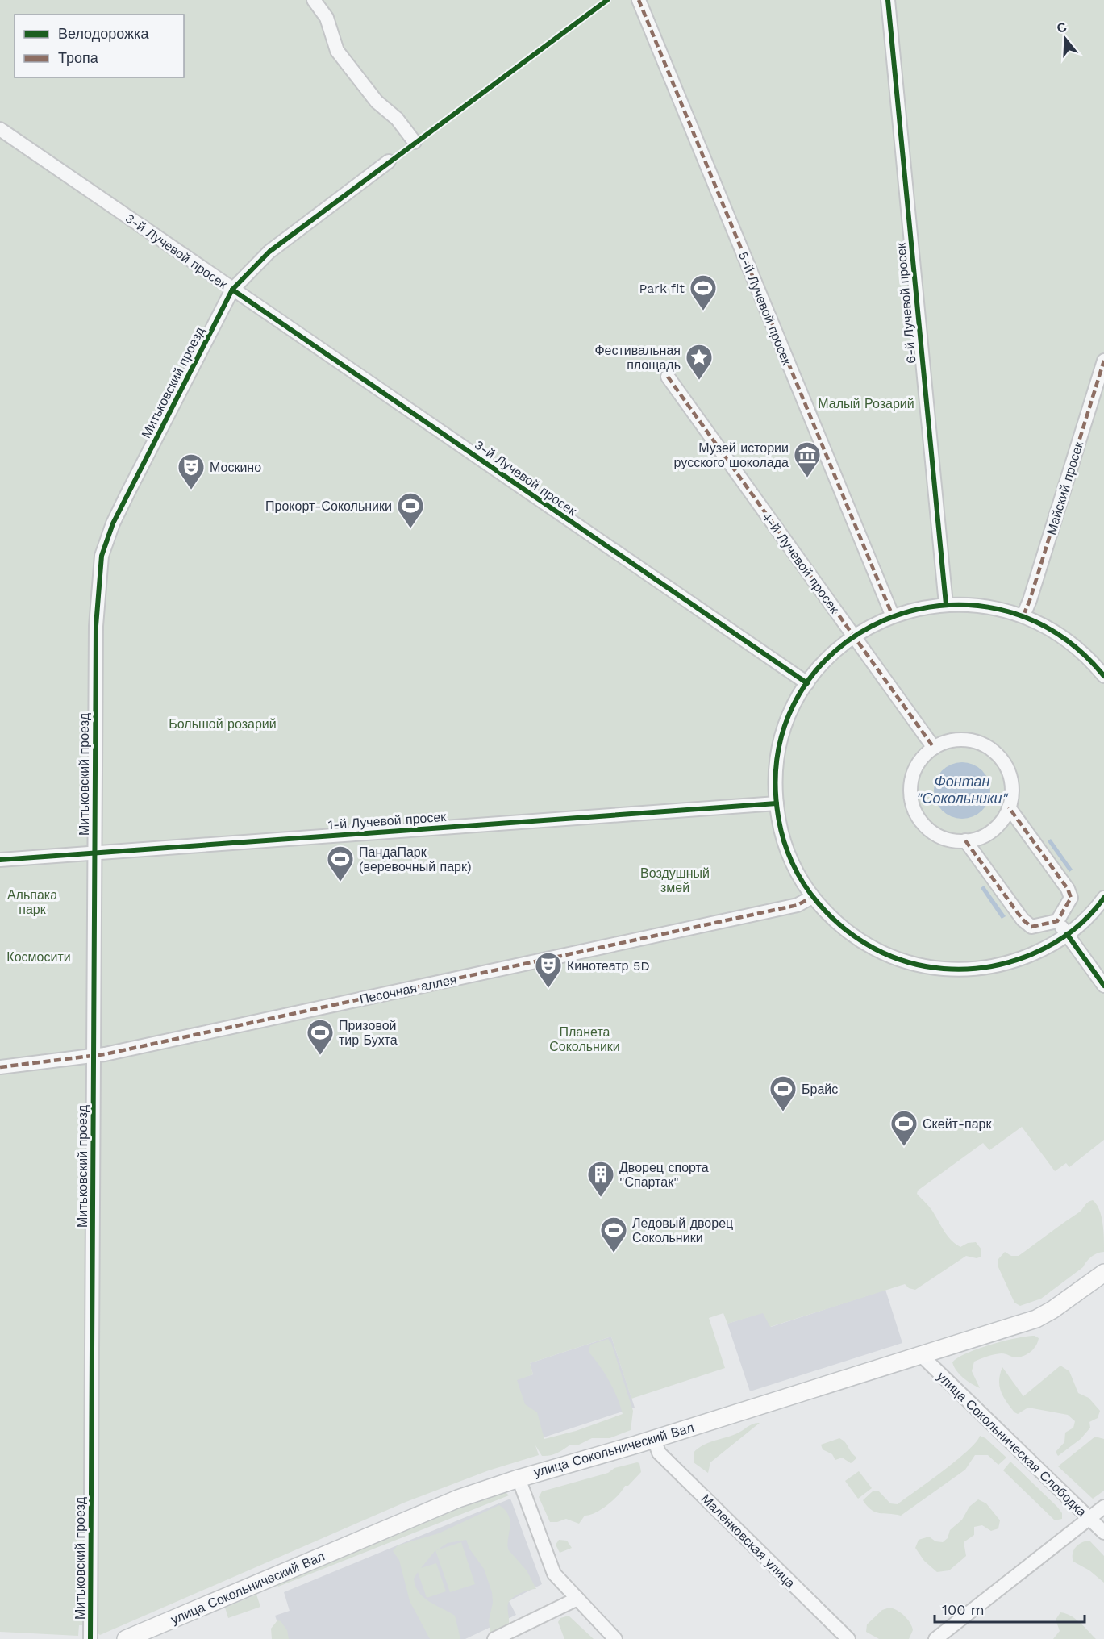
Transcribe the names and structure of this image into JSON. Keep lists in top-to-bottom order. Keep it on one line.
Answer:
{"streets":{"main road":["улица Сокольнический Вал"],"street":["3-й Лучевой просек","6-й Лучевой просек","5-й Лучевой просек","Митьковский проезд","Майский просек","4-й Лучевой просек","1-й Лучевой просек","Песочная аллея","улица Сокольническая Слободка","Маленковская улица"]},"crossings":[["3-й Лучевой просек","Митьковский проезд"],["Митьковский проезд","1-й Лучевой просек"],["Митьковский проезд","Песочная аллея"],["улица Сокольническая Слободка","улица Сокольнический Вал"],["улица Сокольнический Вал","Маленковская улица"]],"water":["Фонтан \"Сокольники\""],"parks":["Малый Розарий","Большой розарий","Воздушный змей","Альпака парк","Космосити","Планета Сокольники"],"places":{"sports":["Park fit","Прокорт-Сокольники","ПандаПарк (веревочный парк)","Призовой тир Бухта","Брайс","Скейт-парк","Ледовый дворец Сокольники"],"place":["Фестивальная площадь"],"museum":["Музей истории русского шоколада"],"theatre":["Москино","Кинотеатр 5D"],"building":["Дворец спорта \"Спартак\""]},"legend":["Велодорожка","Тропа"],"scale_bar":"100 m","north":"top"}
